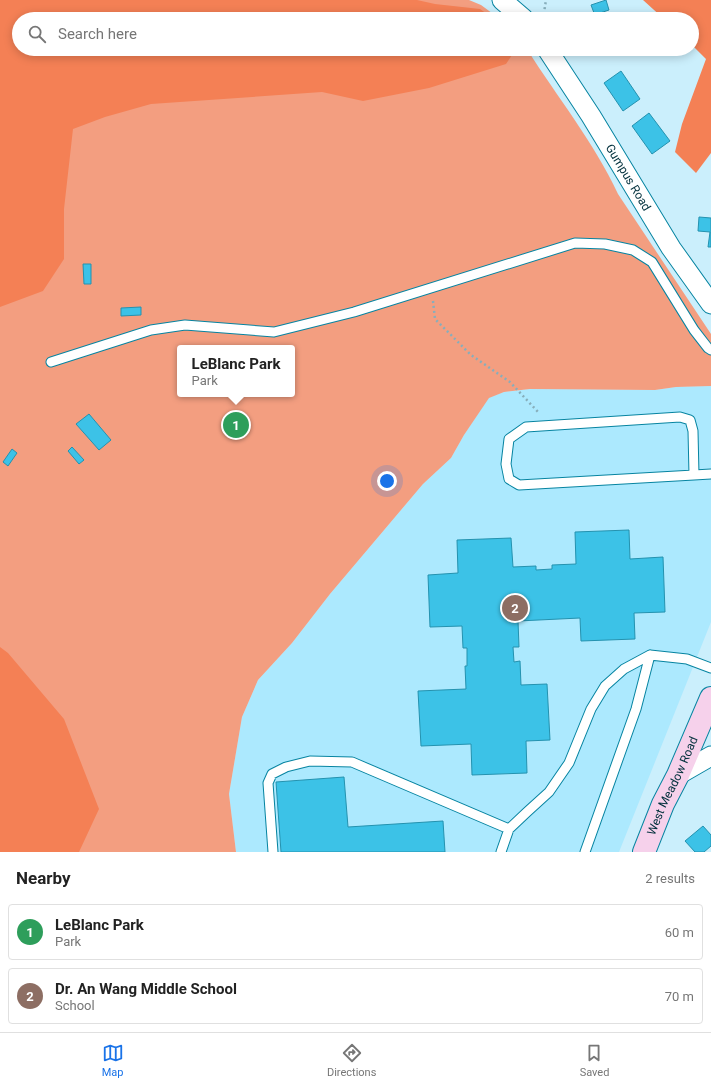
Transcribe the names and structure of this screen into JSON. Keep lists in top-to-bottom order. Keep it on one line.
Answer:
{"streets":{"street":["Gumpus Road","West Meadow Road"]},"page":{"search":"Search here","popup":["LeBlanc Park","Park"],"pins":["1","2"],"heading":["Nearby","2 results"],"list":[{"mark":"1","name":"LeBlanc Park","note":"Park","value":"60 m"},{"mark":"2","name":"Dr. An Wang Middle School","note":"School","value":"70 m"}],"nav":["Map","Directions","Saved"]}}
